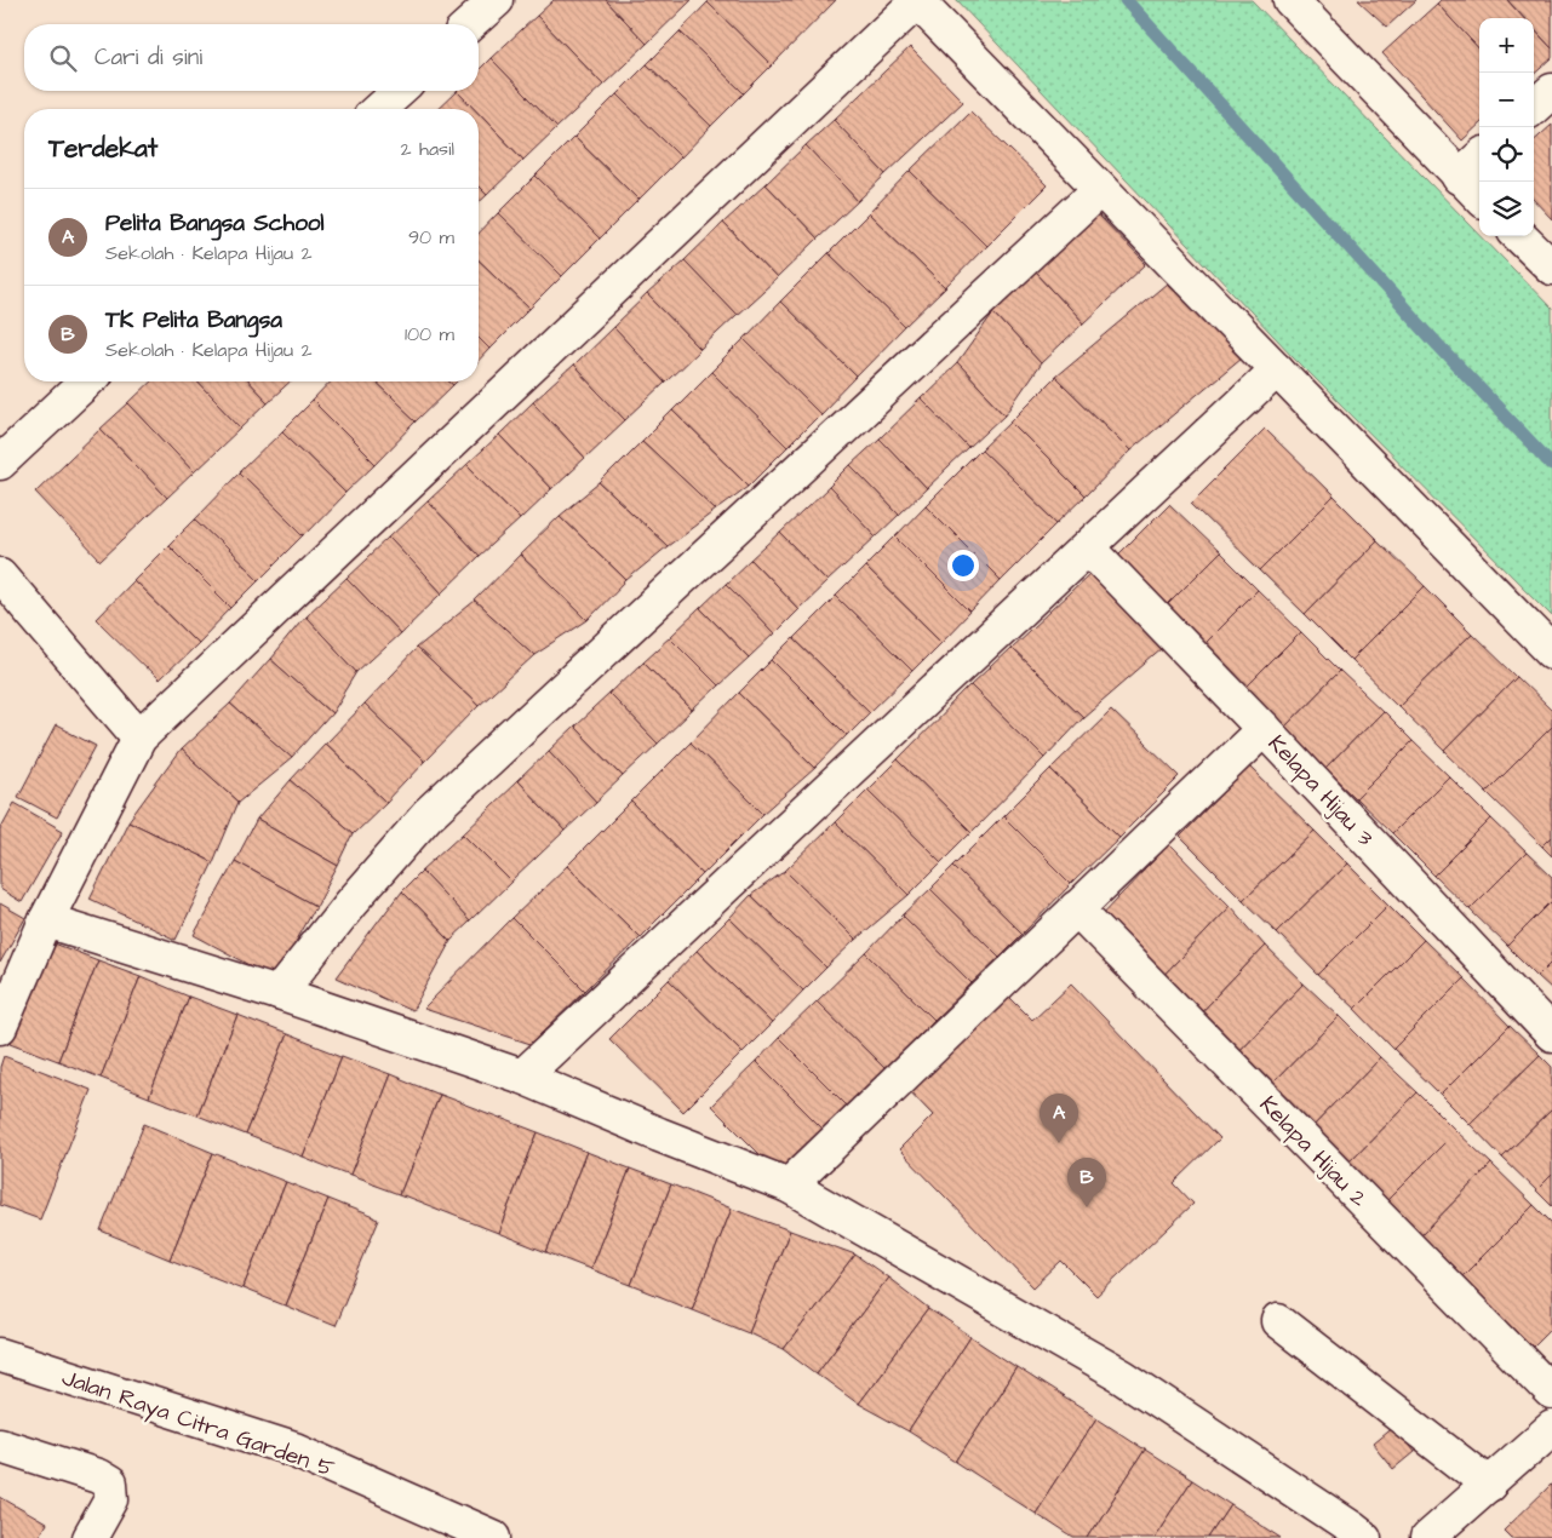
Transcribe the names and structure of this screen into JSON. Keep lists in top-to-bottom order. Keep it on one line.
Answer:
{"streets":{"street":["Kelapa Hijau 3","Kelapa Hijau 2","Jalan Raya Citra Garden 5"]},"page":{"map_buttons":["+","−"],"search":"Cari di sini","heading":["Terdekat","2 hasil"],"list":[{"mark":"A","name":"Pelita Bangsa School","note":"Sekolah · Kelapa Hijau 2","value":"90 m"},{"mark":"B","name":"TK Pelita Bangsa","note":"Sekolah · Kelapa Hijau 2","value":"100 m"}],"pins":["A","B"]}}
